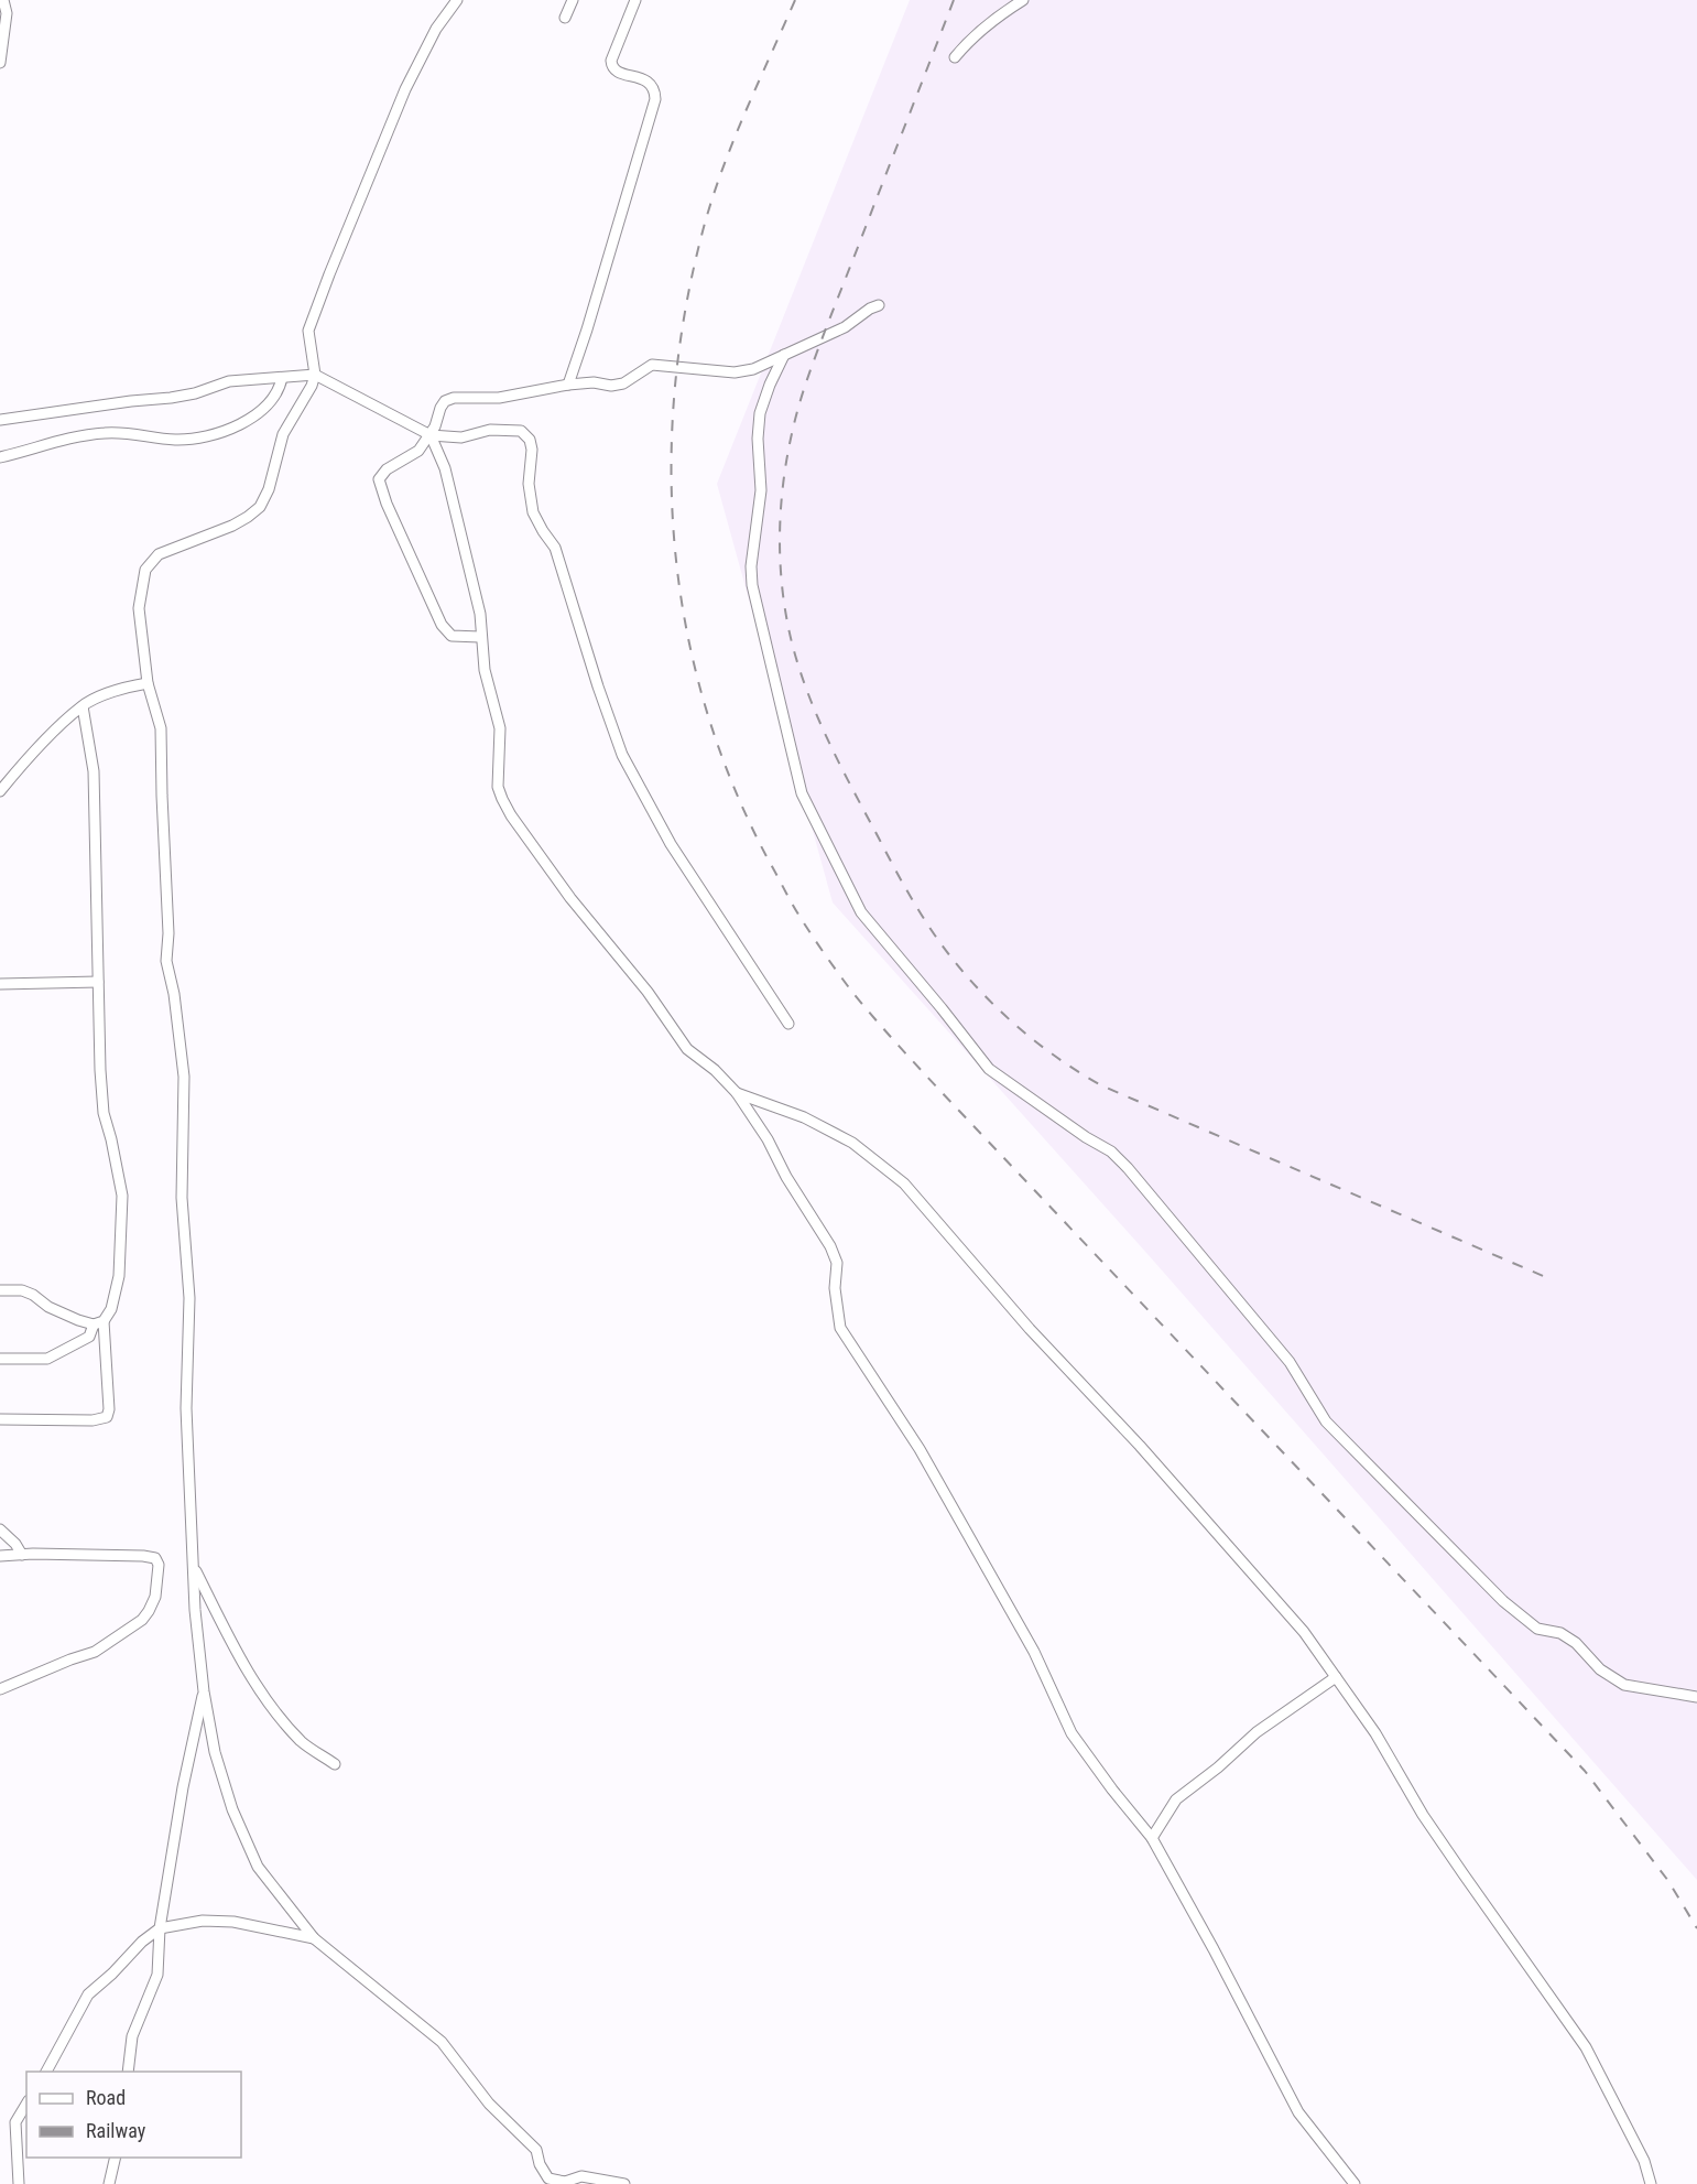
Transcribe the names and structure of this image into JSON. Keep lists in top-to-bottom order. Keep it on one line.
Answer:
{"legend":["Road","Railway"]}
